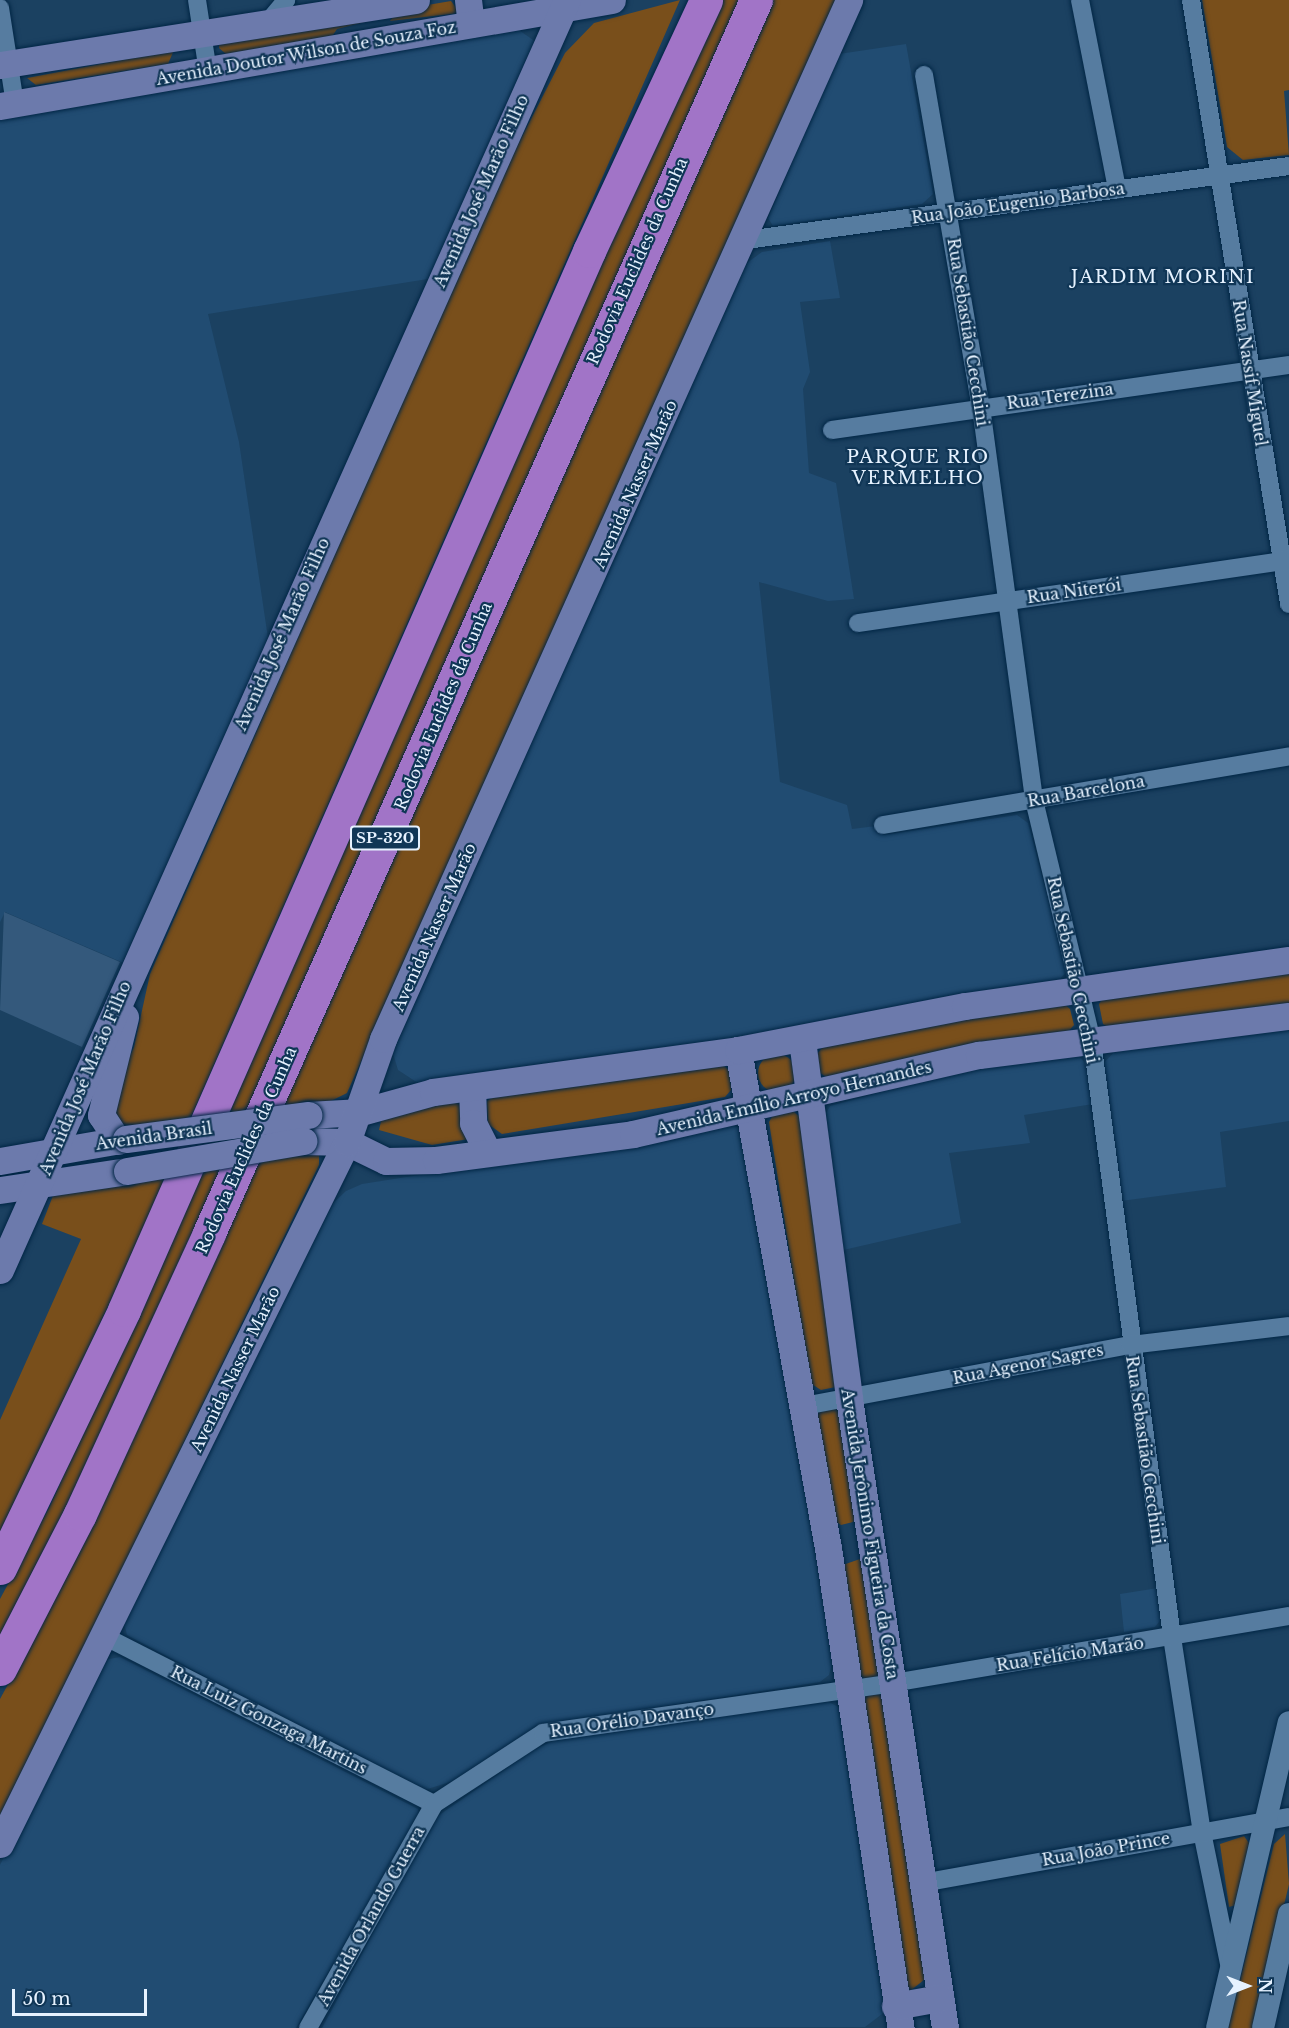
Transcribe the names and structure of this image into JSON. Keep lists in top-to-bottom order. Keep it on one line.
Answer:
{"streets":{"highway":["Rodovia Euclides da Cunha","SP-320"],"main road":["Avenida Doutor Wilson de Souza Foz","Avenida José Marão Filho","Avenida Nasser Marão","Avenida Emílio Arroyo Hernandes","Avenida Brasil","Avenida Jerônimo Figueira da Costa"],"street":["Rua João Eugenio Barbosa","Rua Sebastião Cecchini","Rua Nassif Miguel","Rua Terezina","Rua Niterói","Rua Barcelona","Rua Agenor Sagres","Rua Felício Marão","Rua Luiz Gonzaga Martins","Rua Orélio Davanço","Rua João Prince","Avenida Orlando Guerra"]},"crossings":[["Avenida Doutor Wilson de Souza Foz","Avenida José Marão Filho"],["Avenida José Marão Filho","Avenida Brasil"],["Rua João Eugenio Barbosa","Rua Sebastião Cecchini"],["Rua João Eugenio Barbosa","Rua Nassif Miguel"],["Rua João Eugenio Barbosa","Avenida Nasser Marão"],["Rua Sebastião Cecchini","Rua Terezina"],["Rua Sebastião Cecchini","Rua Niterói"],["Rua Sebastião Cecchini","Rua Barcelona"],["Rua Sebastião Cecchini","Avenida Emílio Arroyo Hernandes"],["Rua Sebastião Cecchini","Rua Agenor Sagres"],["Rua Sebastião Cecchini","Rua Felício Marão"],["Rua Sebastião Cecchini","Rua João Prince"],["Rua Nassif Miguel","Rua Terezina"],["Rua Nassif Miguel","Rua Niterói"],["Avenida Nasser Marão","Avenida Emílio Arroyo Hernandes"],["Avenida Nasser Marão","Avenida Brasil"],["Avenida Nasser Marão","Rua Luiz Gonzaga Martins"],["Avenida Emílio Arroyo Hernandes","Avenida Brasil"],["Avenida Emílio Arroyo Hernandes","Avenida Jerônimo Figueira da Costa"],["Rua Agenor Sagres","Avenida Jerônimo Figueira da Costa"],["Avenida Jerônimo Figueira da Costa","Rua Felício Marão"],["Avenida Jerônimo Figueira da Costa","Rua João Prince"],["Rua Felício Marão","Rua Orélio Davanço"],["Rua Luiz Gonzaga Martins","Rua Orélio Davanço"],["Rua Luiz Gonzaga Martins","Avenida Orlando Guerra"],["Rua Orélio Davanço","Avenida Orlando Guerra"]],"districts":["JARDIM MORINI","PARQUE RIO VERMELHO"],"scale_bar":"50 m","north":"right"}
